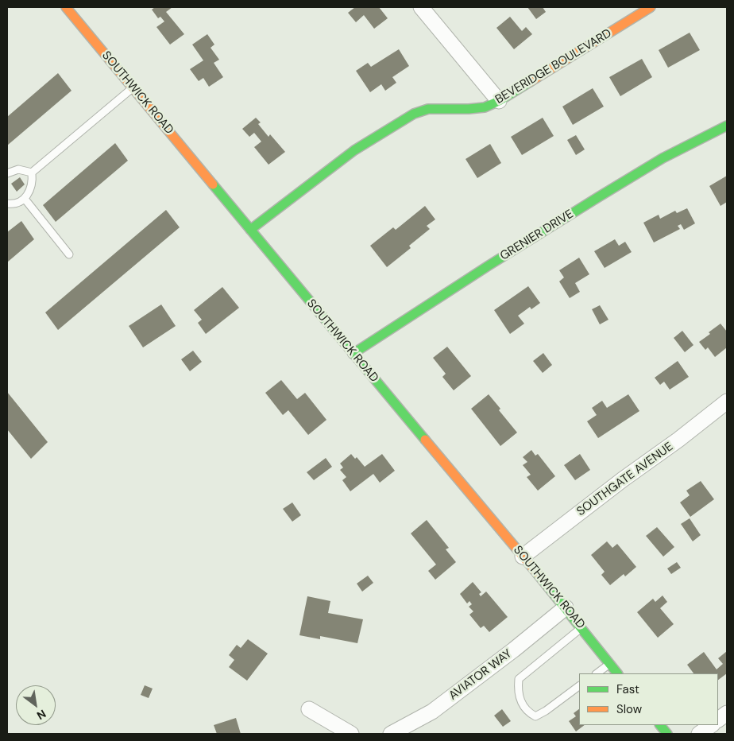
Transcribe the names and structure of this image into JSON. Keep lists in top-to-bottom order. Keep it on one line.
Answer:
{"streets":{"main road":["BEVERIDGE BOULEVARD","SOUTHWICK ROAD","GRENIER DRIVE"],"street":["SOUTHGATE AVENUE","AVIATOR WAY"]},"crossings":[["BEVERIDGE BOULEVARD","SOUTHWICK ROAD"],["SOUTHWICK ROAD","GRENIER DRIVE"],["SOUTHWICK ROAD","SOUTHGATE AVENUE"],["SOUTHWICK ROAD","AVIATOR WAY"]],"legend":["Fast","Slow"],"north":"bottom right"}
